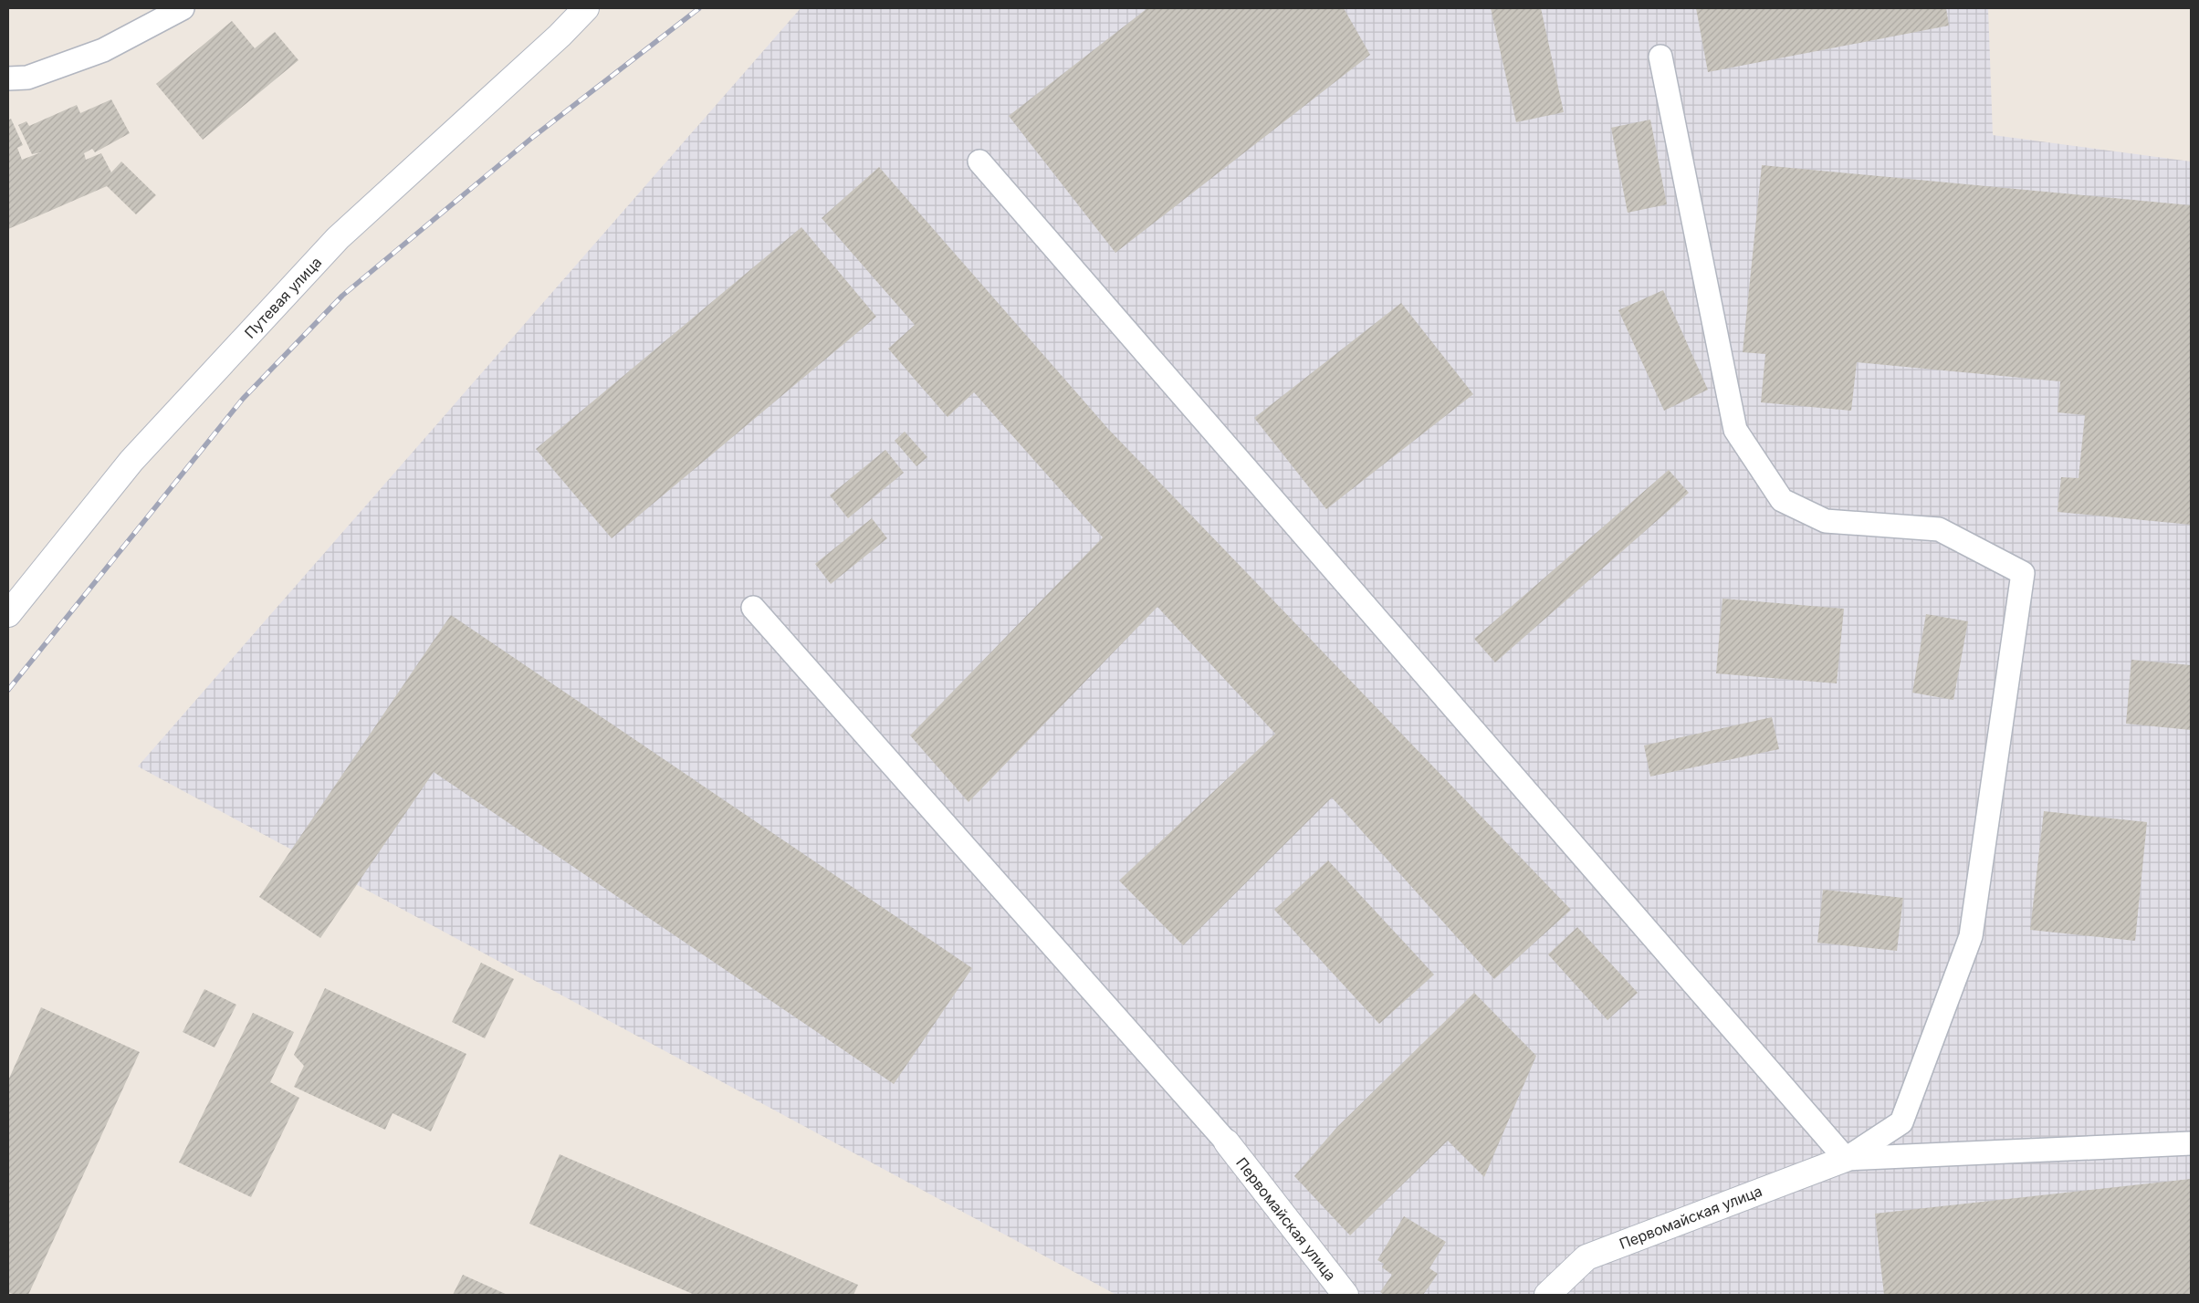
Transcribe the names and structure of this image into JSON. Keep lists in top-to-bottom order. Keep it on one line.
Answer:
{"streets":{"street":["Путевая улица","Первомайская улица"]}}
